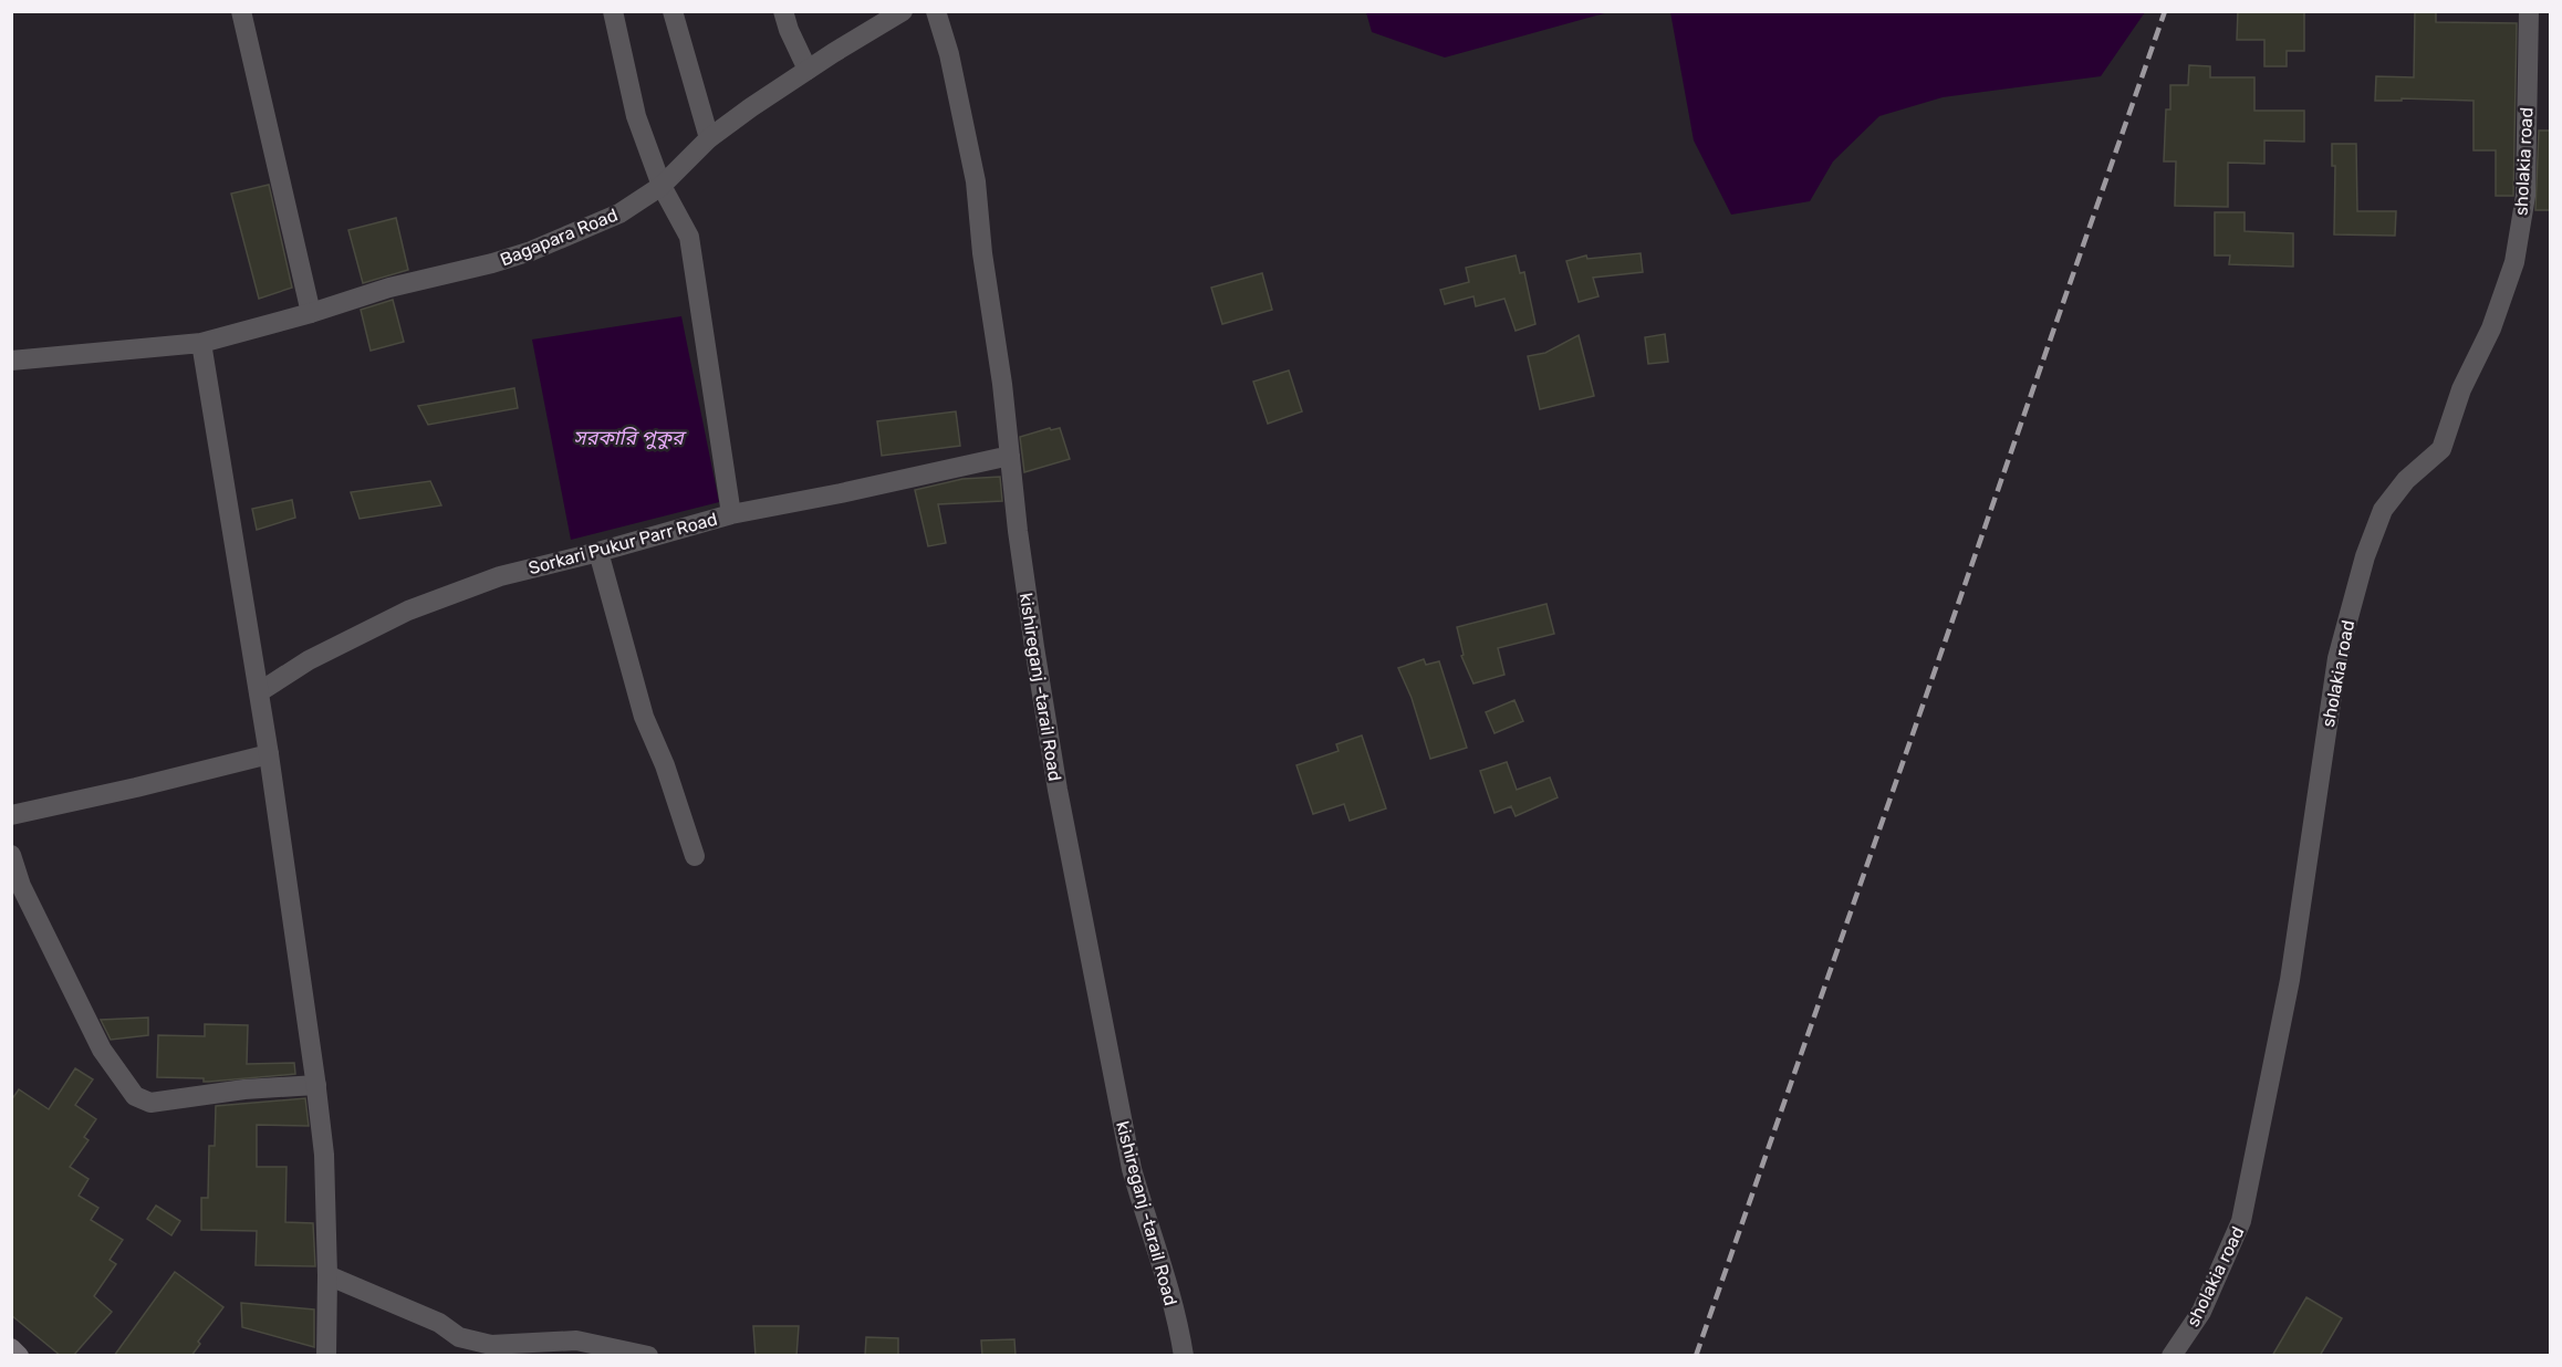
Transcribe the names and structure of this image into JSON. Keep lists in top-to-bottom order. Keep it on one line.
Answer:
{"streets":{"street":["sholakia road","Bagapara Road","Sorkari Pukur Parr Road","kishireganj -tarail Road"]},"crossings":[["Sorkari Pukur Parr Road","kishireganj -tarail Road"]],"water":["সরকারি পুকুর"]}
